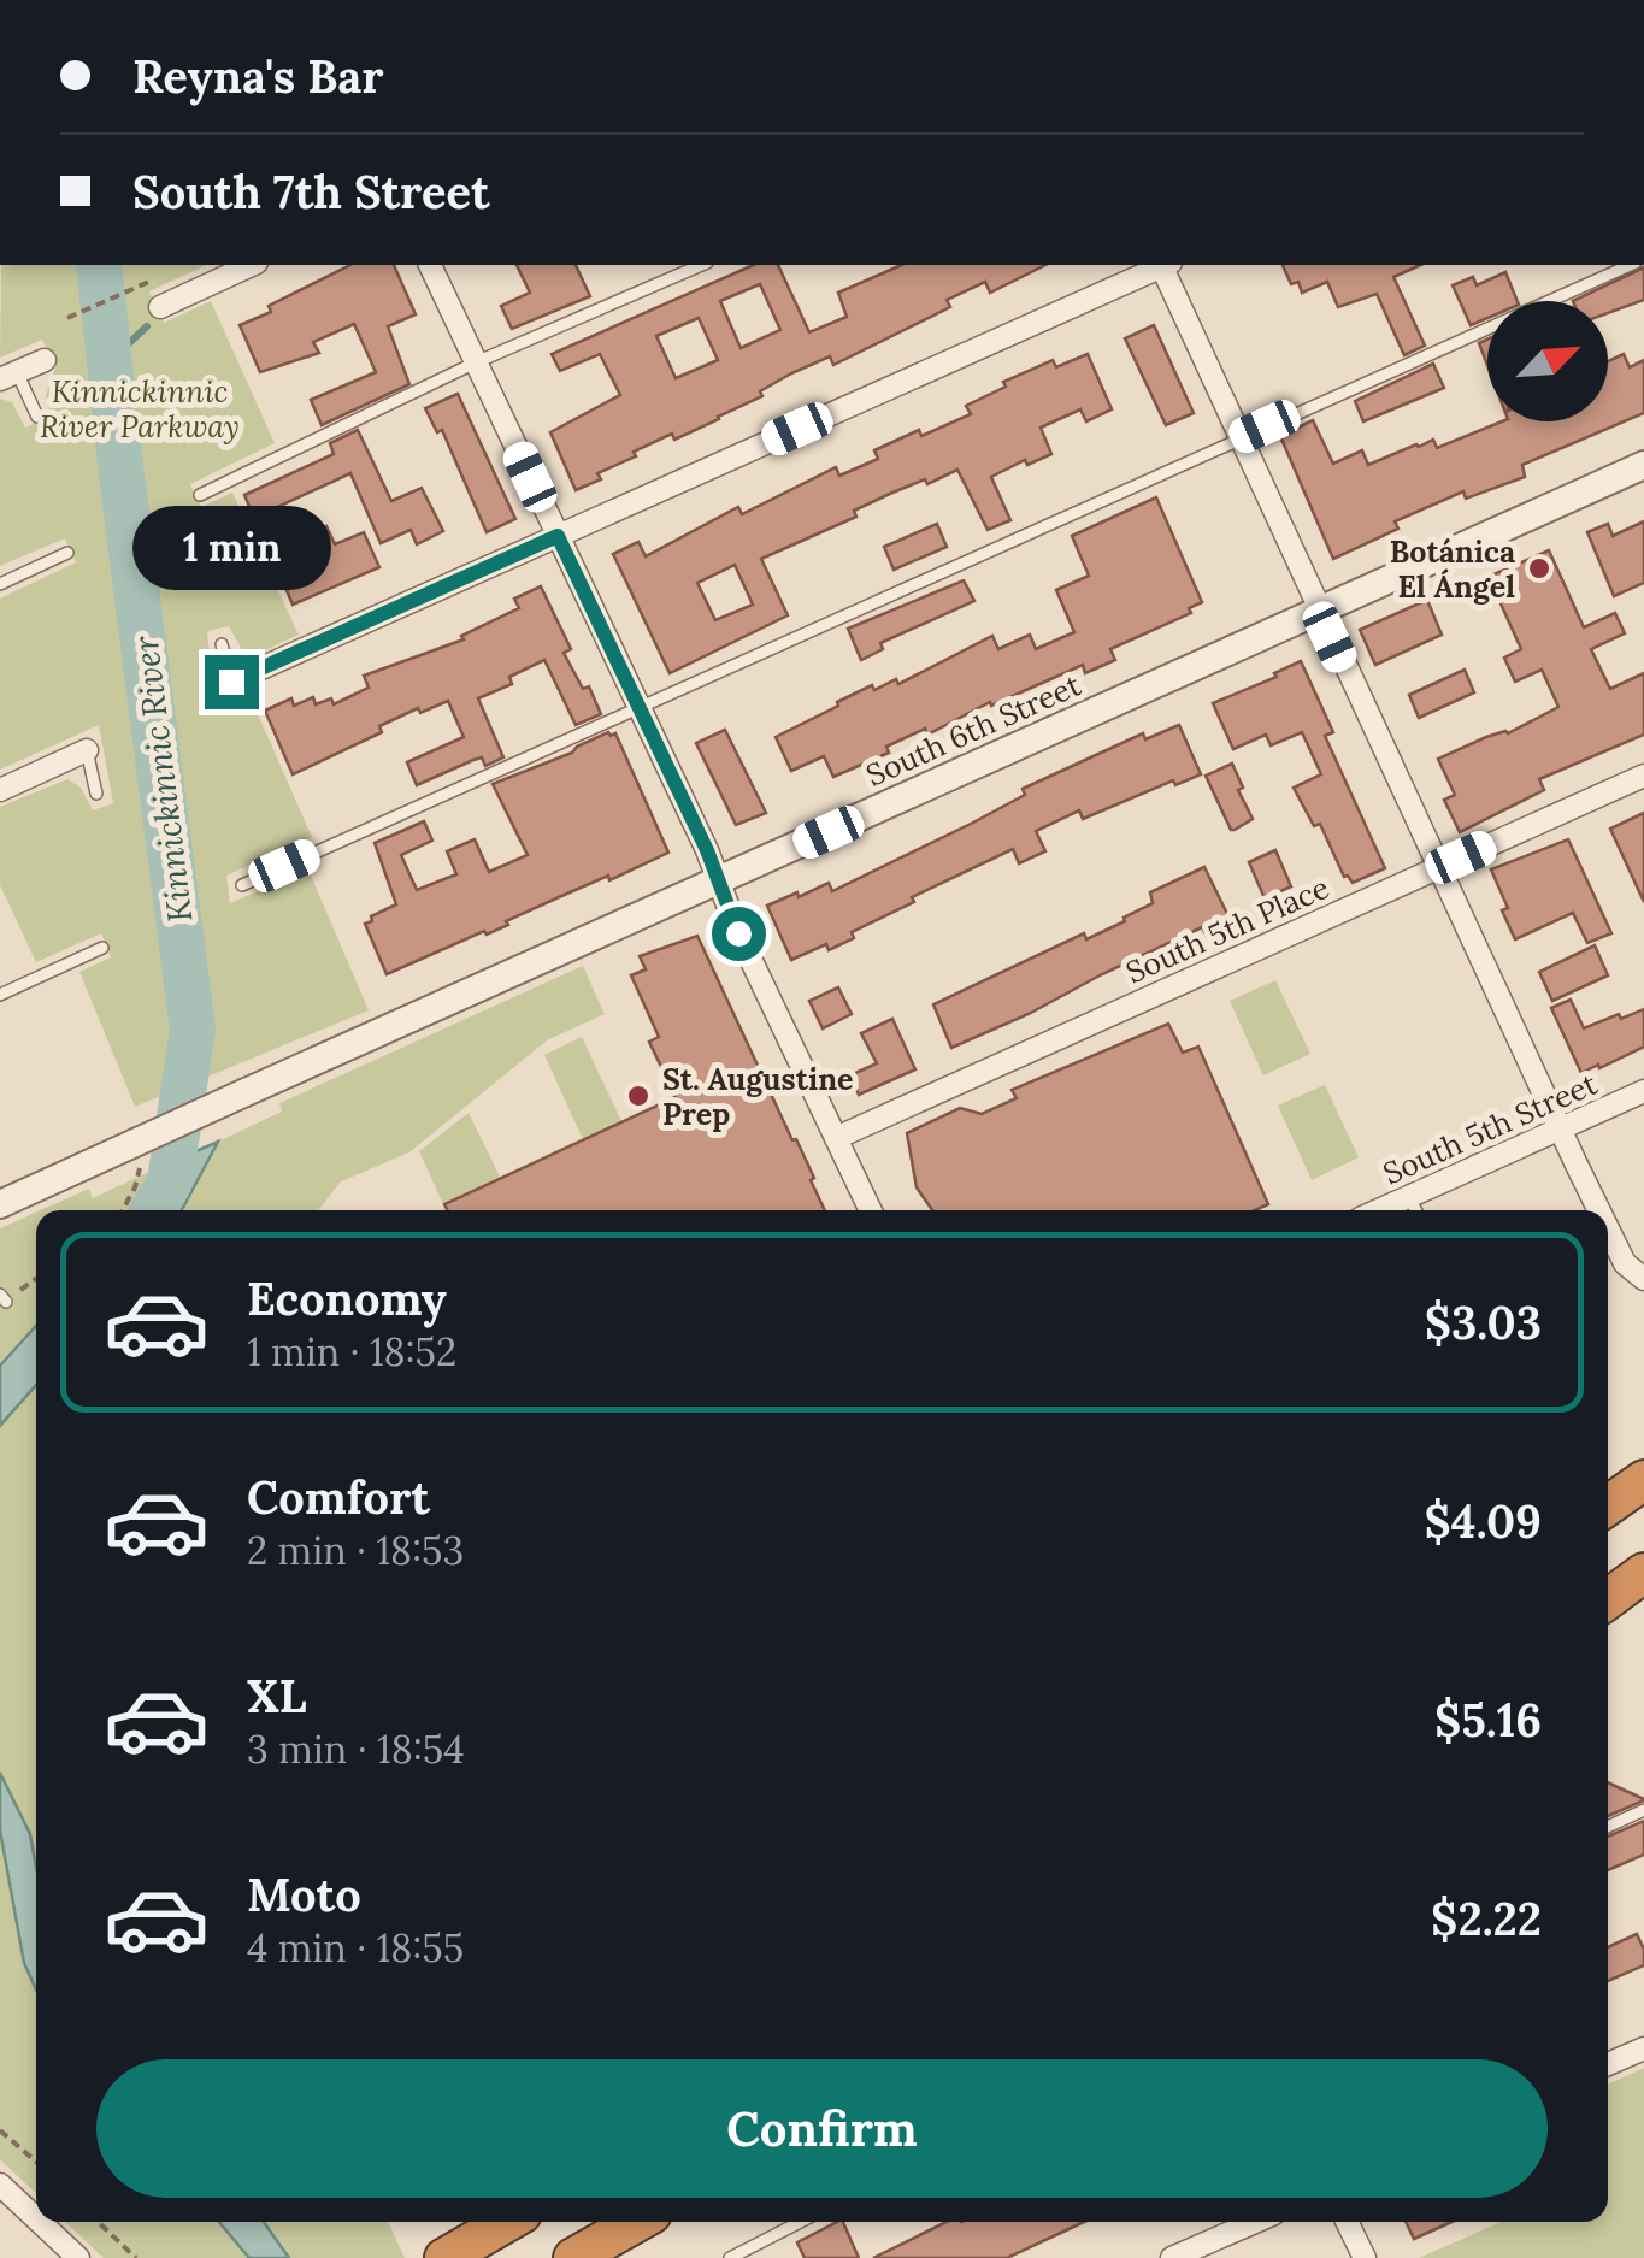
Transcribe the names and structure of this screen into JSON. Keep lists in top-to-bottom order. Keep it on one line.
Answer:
{"streets":{"street":["South 6th Street","South 5th Place","South 5th Street"]},"water":["Kinnickinnic River"],"parks":["Kinnickinnic River Parkway"],"places":["Botánica El Ángel","St. Augustine Prep"],"north":"top right","page":{"banner":["Reyna's Bar","South 7th Street"],"bubble":"1 min","list":[{"name":"Economy","note":"1 min · 18:52","value":"$3.03"},{"name":"Comfort","note":"2 min · 18:53","value":"$4.09"},{"name":"XL","note":"3 min · 18:54","value":"$5.16"},{"name":"Moto","note":"4 min · 18:55","value":"$2.22"}],"buttons":"Confirm"}}
